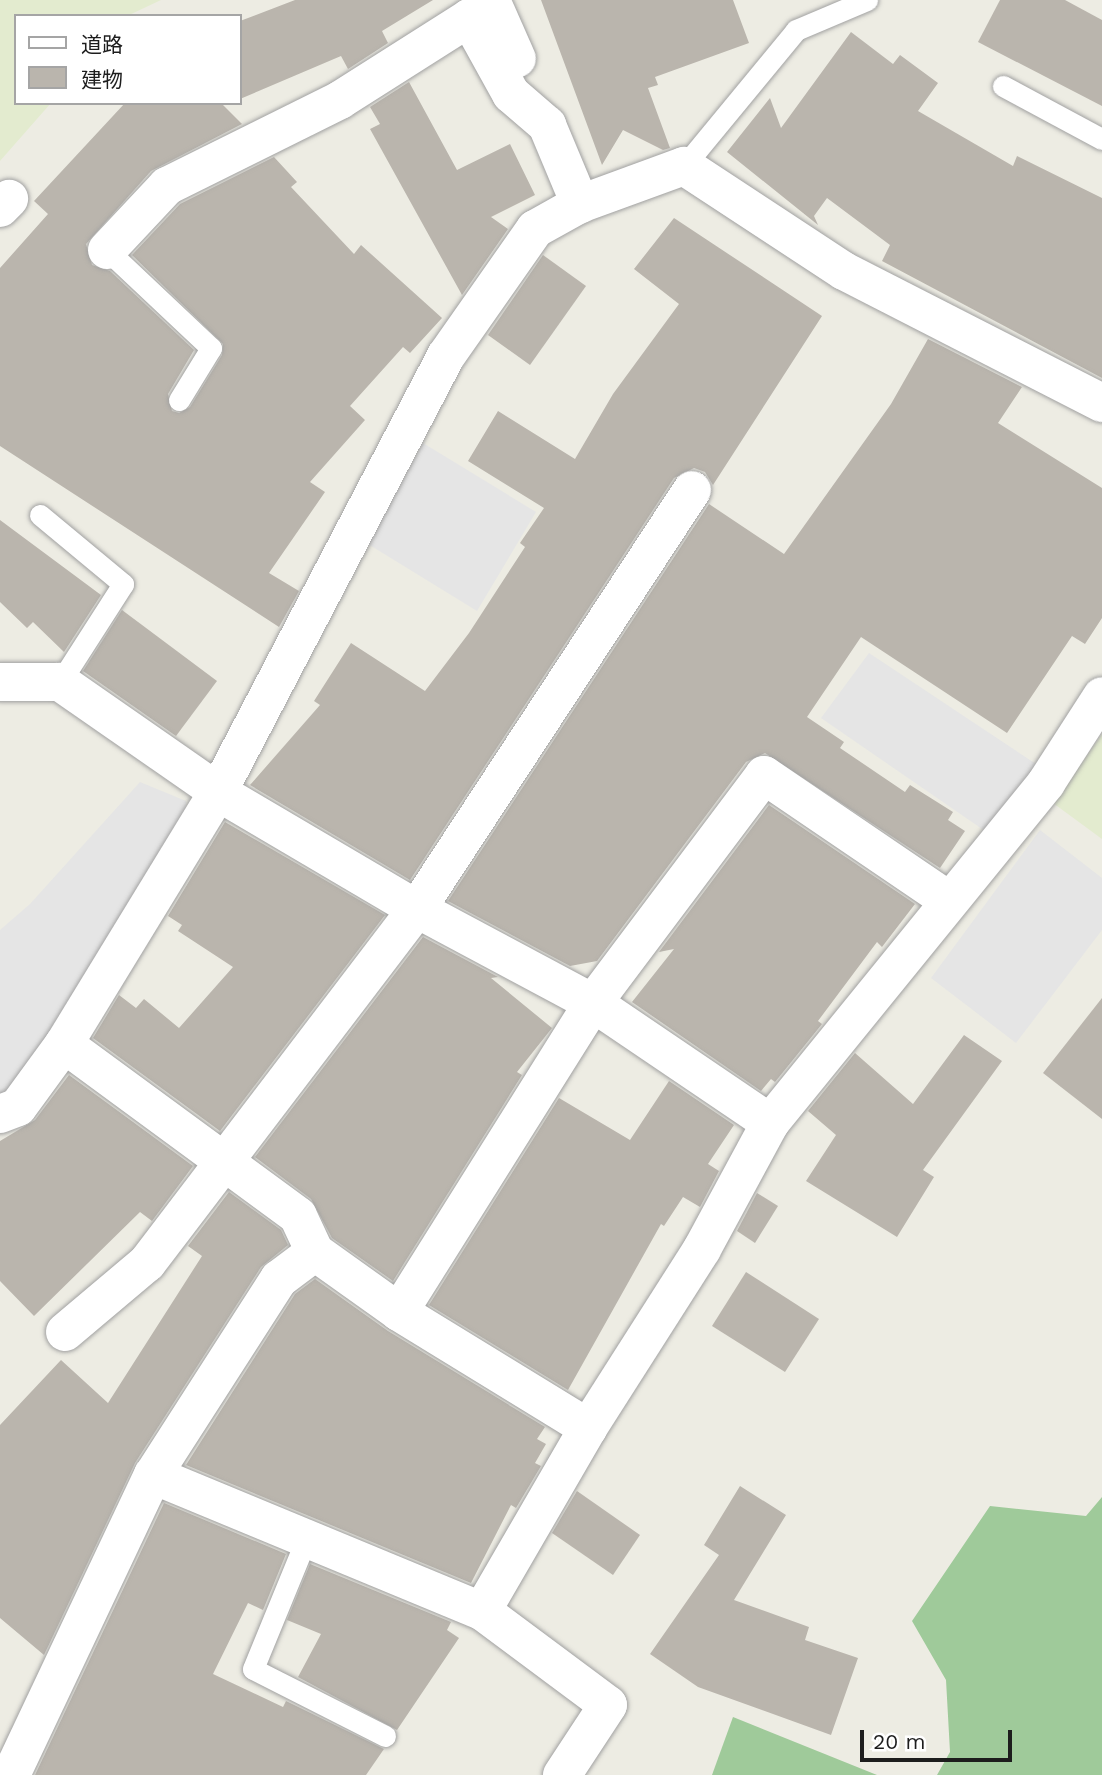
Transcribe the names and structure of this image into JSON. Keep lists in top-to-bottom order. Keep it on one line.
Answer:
{"legend":["道路","建物"],"scale_bar":"20 m"}
